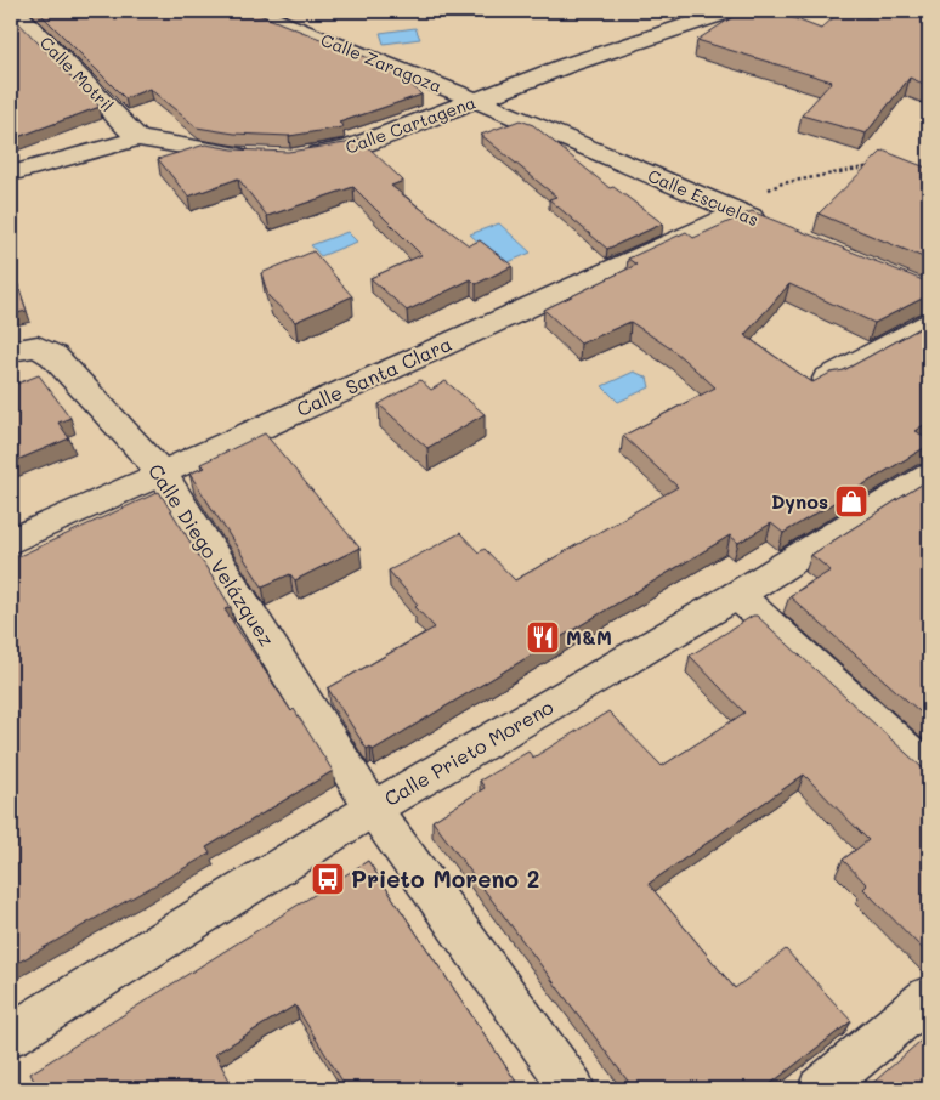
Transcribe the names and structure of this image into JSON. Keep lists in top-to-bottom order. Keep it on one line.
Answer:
{"streets":{"street":["Calle Zaragoza","Calle Motril","Calle Cartagena","Calle Escuelas","Calle Santa Clara","Calle Diego Velázquez","Calle Prieto Moreno"]},"crossings":[["Calle Zaragoza","Calle Cartagena"],["Calle Zaragoza","Calle Escuelas"],["Calle Cartagena","Calle Escuelas"],["Calle Escuelas","Calle Santa Clara"],["Calle Santa Clara","Calle Diego Velázquez"],["Calle Diego Velázquez","Calle Prieto Moreno"]],"places":{"shop":["Dynos"],"restaurant":["M&M"],"bus stop":["Prieto Moreno 2"]}}
